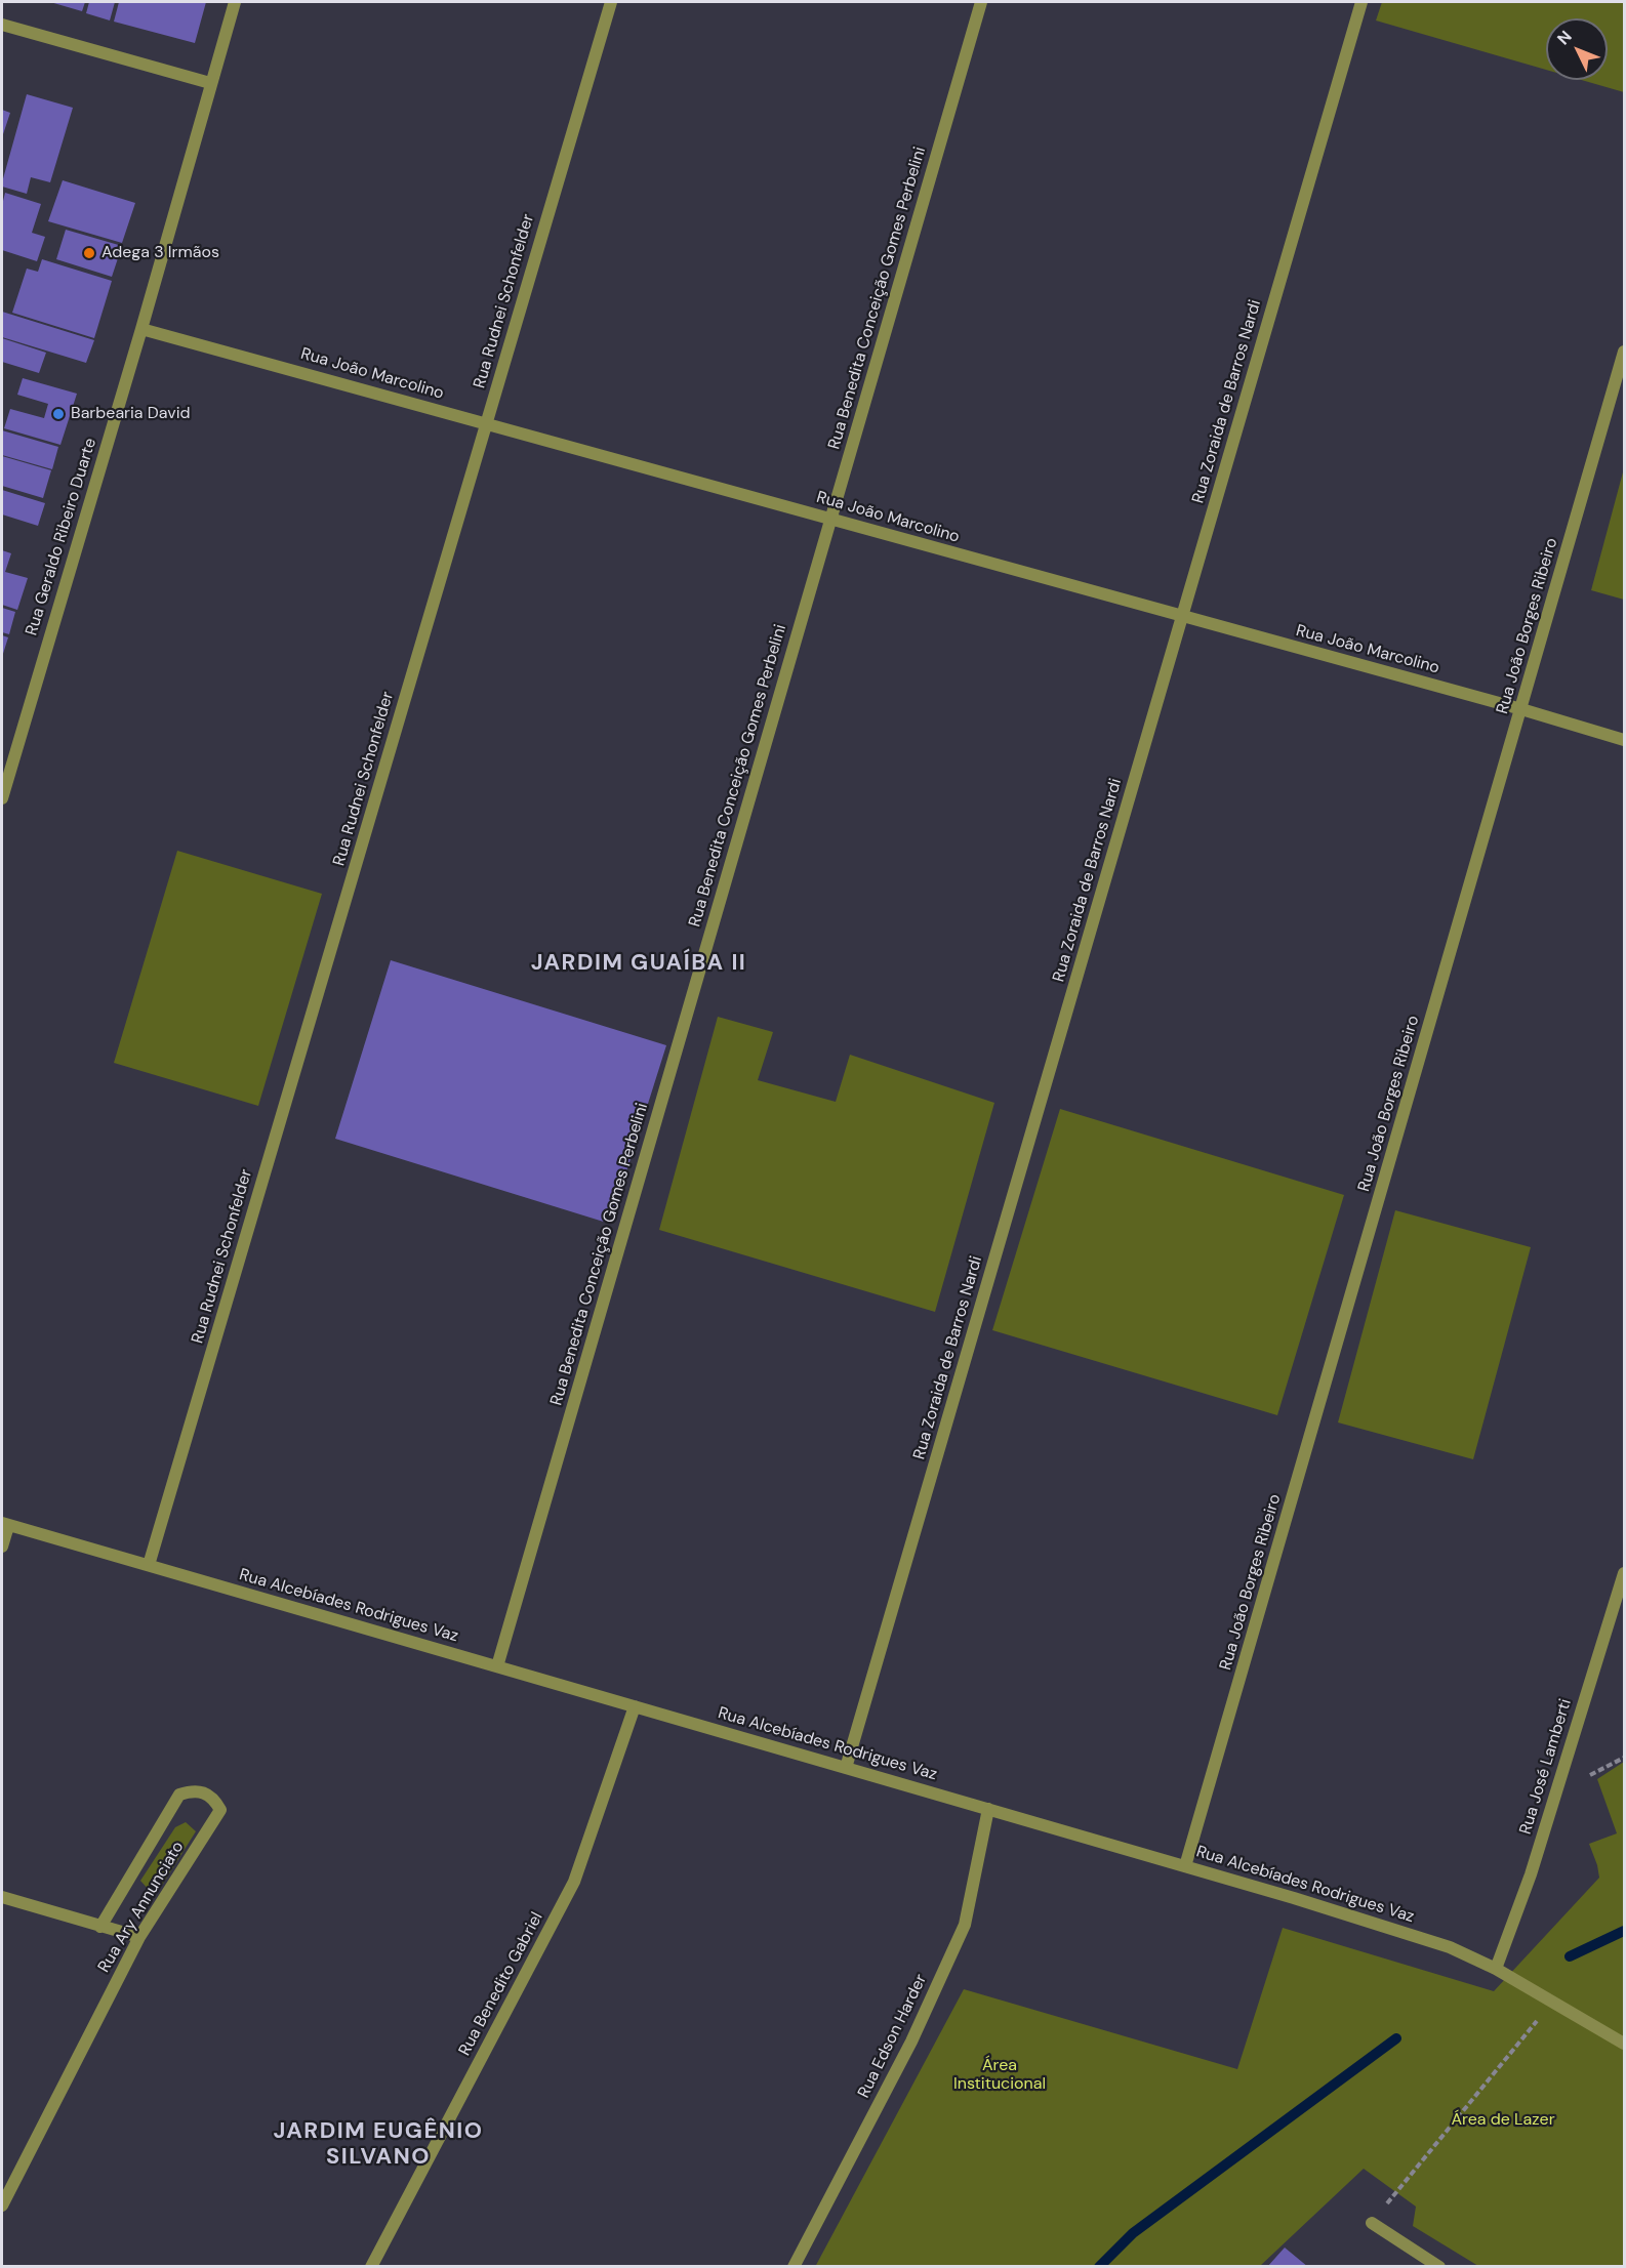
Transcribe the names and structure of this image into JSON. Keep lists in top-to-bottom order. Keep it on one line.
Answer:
{"streets":{"street":["Rua Benedita Conceição Gomes Perbelini","Rua Rudnei Schonfelder","Rua João Marcolino","Rua Zoraida de Barros Nardi","Rua Geraldo Ribeiro Duarte","Rua João Borges Ribeiro","Rua Alcebíades Rodrigues Vaz","Rua José Lamberti","Rua Ary Annunciato","Rua Benedito Gabriel","Rua Edson Harder"]},"crossings":[["Rua Benedita Conceição Gomes Perbelini","Rua João Marcolino"],["Rua Benedita Conceição Gomes Perbelini","Rua Alcebíades Rodrigues Vaz"],["Rua Rudnei Schonfelder","Rua João Marcolino"],["Rua Rudnei Schonfelder","Rua Alcebíades Rodrigues Vaz"],["Rua João Marcolino","Rua Zoraida de Barros Nardi"],["Rua João Marcolino","Rua Geraldo Ribeiro Duarte"],["Rua João Marcolino","Rua João Borges Ribeiro"],["Rua Zoraida de Barros Nardi","Rua Alcebíades Rodrigues Vaz"],["Rua João Borges Ribeiro","Rua Alcebíades Rodrigues Vaz"],["Rua Alcebíades Rodrigues Vaz","Rua José Lamberti"],["Rua Alcebíades Rodrigues Vaz","Rua Benedito Gabriel"],["Rua Alcebíades Rodrigues Vaz","Rua Edson Harder"]],"districts":["JARDIM GUAÍBA II","JARDIM EUGÊNIO SILVANO"],"parks":["Área Institucional","Área de Lazer"],"places":["Adega 3 Irmãos","Barbearia David"],"north":"top left"}
